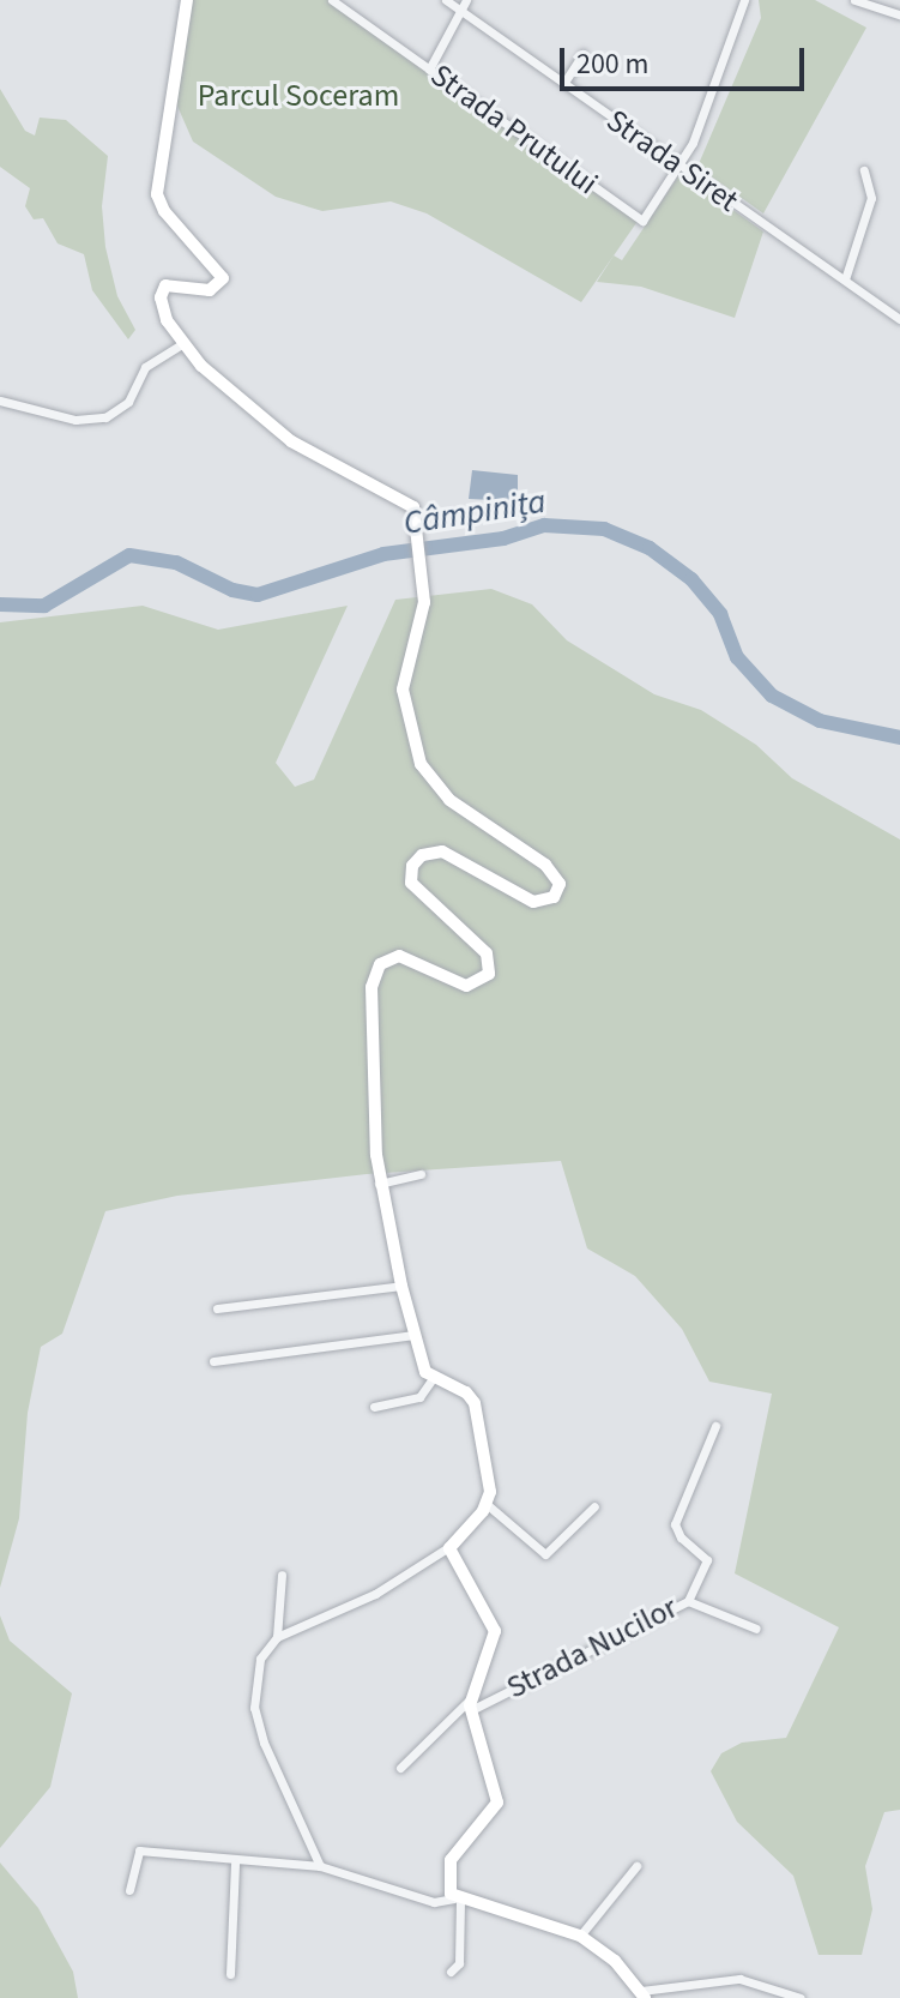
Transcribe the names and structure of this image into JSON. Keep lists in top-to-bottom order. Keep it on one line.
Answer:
{"streets":{"street":["Strada Prutului","Strada Siret","Strada Nucilor"]},"crossings":[["Strada Prutului","Strada Siret"]],"water":["Câmpinița"],"parks":["Parcul Soceram"],"scale_bar":"200 m"}
